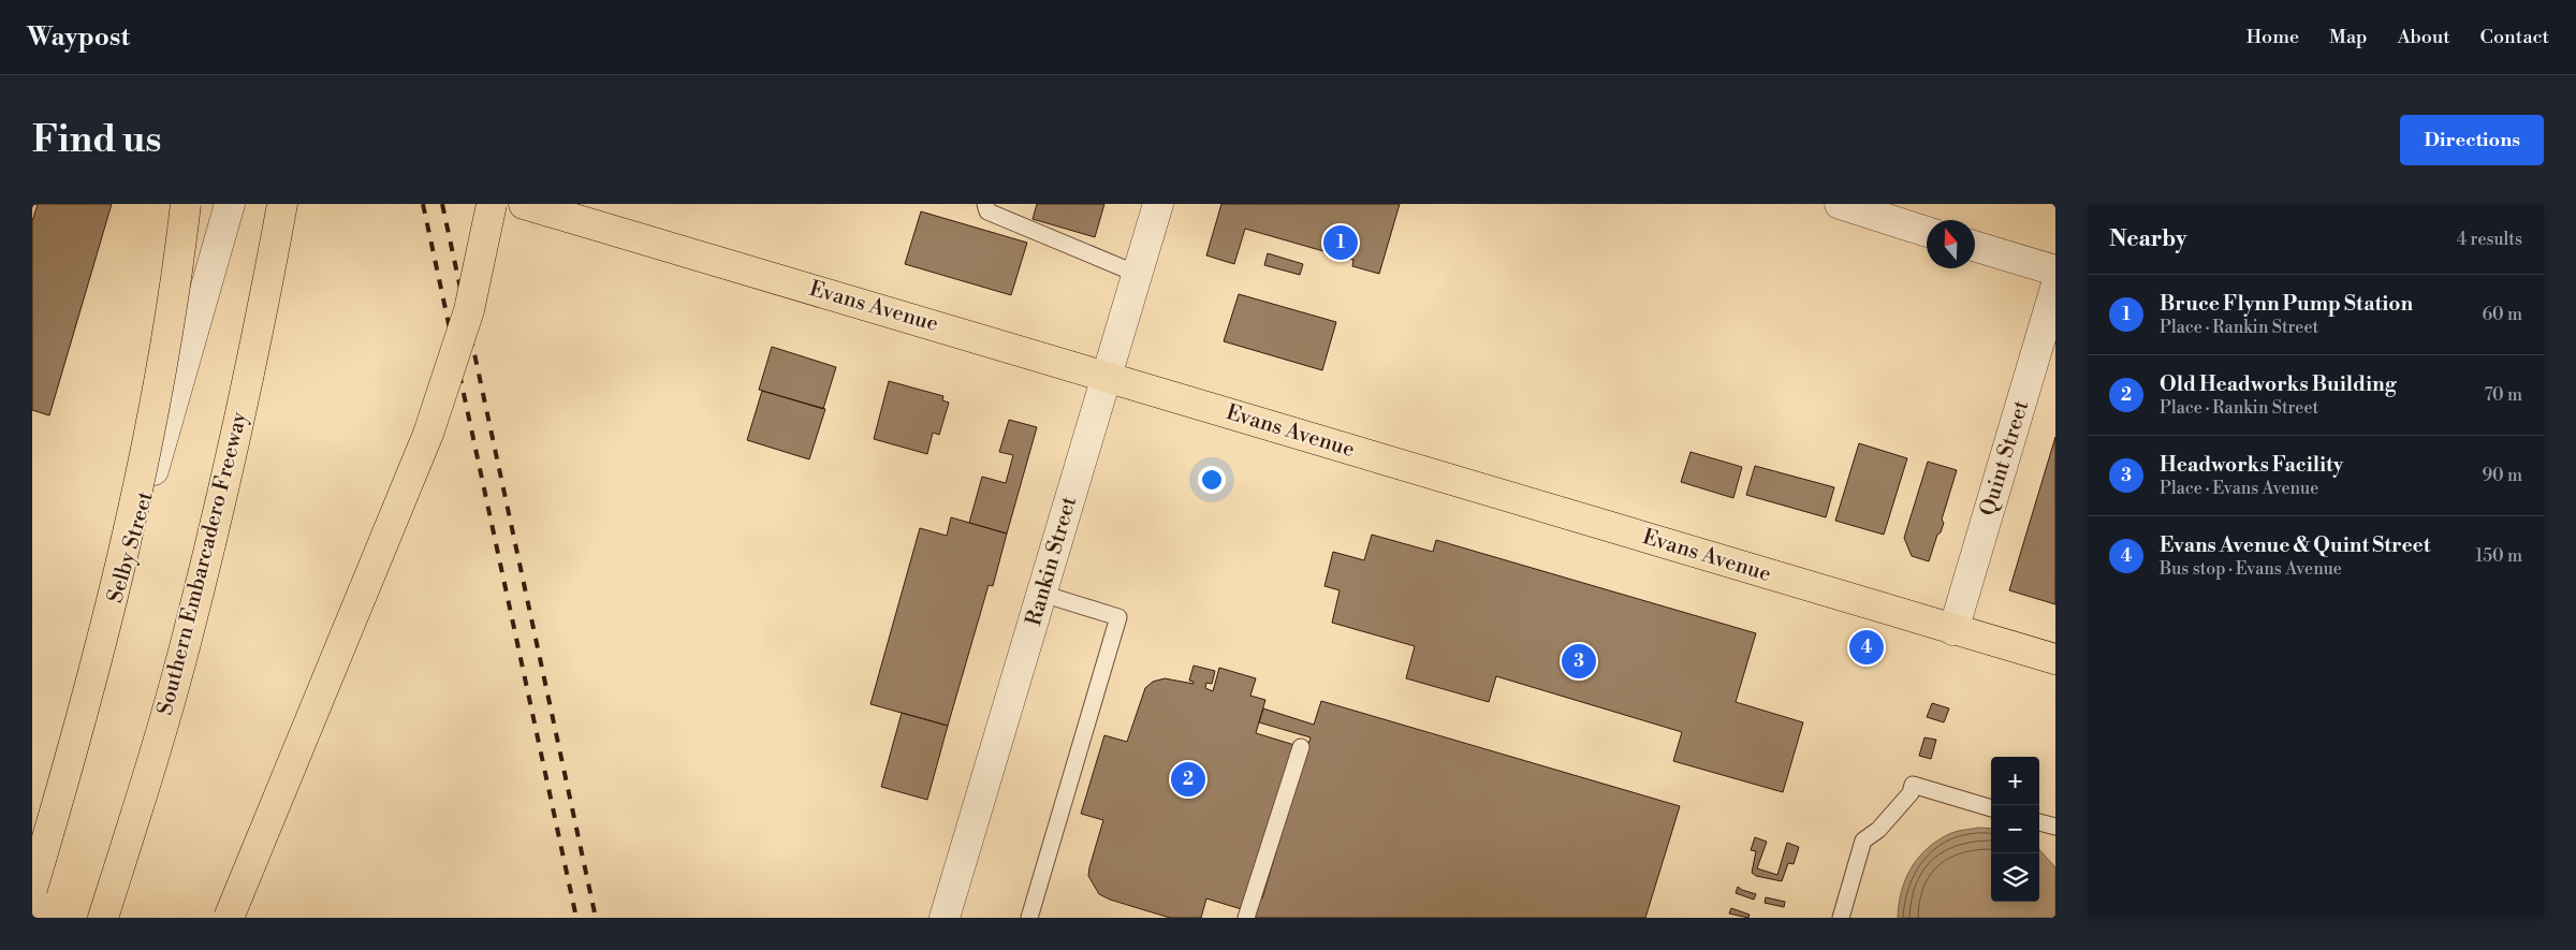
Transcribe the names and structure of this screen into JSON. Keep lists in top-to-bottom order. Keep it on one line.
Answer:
{"streets":{"main road":["Evans Avenue","Southern Embarcadero Freeway"],"street":["Quint Street","Selby Street","Rankin Street"]},"crossings":[["Evans Avenue","Quint Street"],["Evans Avenue","Rankin Street"]],"north":"top","page":{"header":"Waypost","nav":["Home","Map","About","Contact"],"buttons":"Directions","title":"Find us","heading":["Nearby","4 results"],"pins":["1","4","3","2"],"list":[{"mark":"1","name":"Bruce Flynn Pump Station","note":"Place · Rankin Street","value":"60 m"},{"mark":"2","name":"Old Headworks Building","note":"Place · Rankin Street","value":"70 m"},{"mark":"3","name":"Headworks Facility","note":"Place · Evans Avenue","value":"90 m"},{"mark":"4","name":"Evans Avenue & Quint Street","note":"Bus stop · Evans Avenue","value":"150 m"}],"map_buttons":["+","−"]}}
